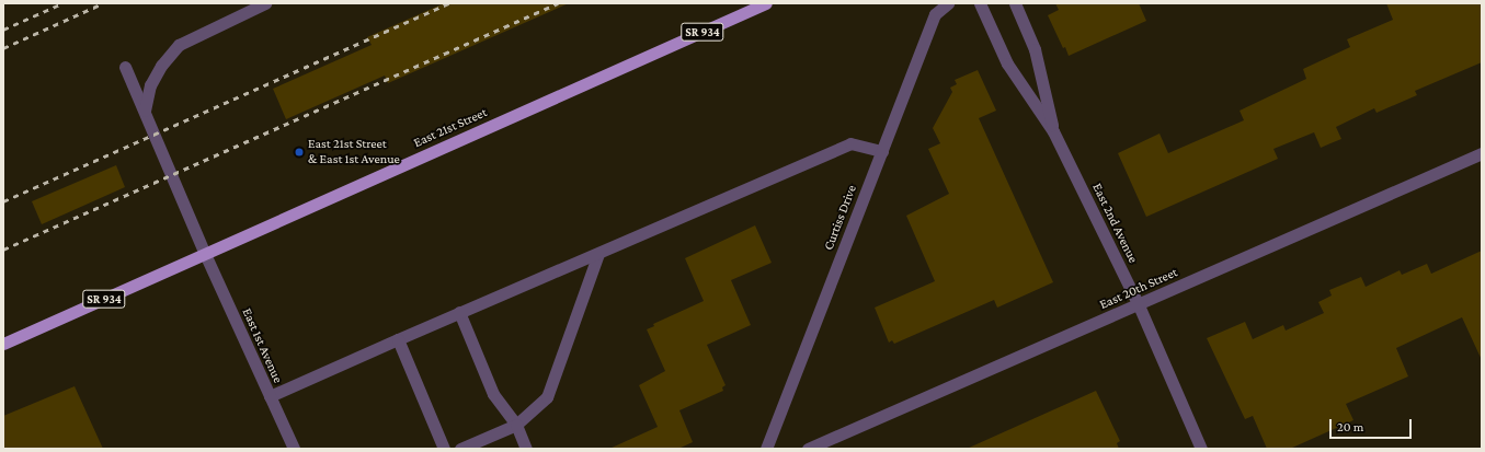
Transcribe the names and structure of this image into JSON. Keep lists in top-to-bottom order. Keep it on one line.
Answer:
{"streets":{"main road":["SR 934","East 21st Street"],"street":["Curtiss Drive","East 2nd Avenue","East 20th Street","East 1st Avenue"]},"crossings":[["East 21st Street","East 1st Avenue"],["East 2nd Avenue","East 20th Street"]],"places":["East 21st Street & East 1st Avenue"],"scale_bar":"20 m"}
